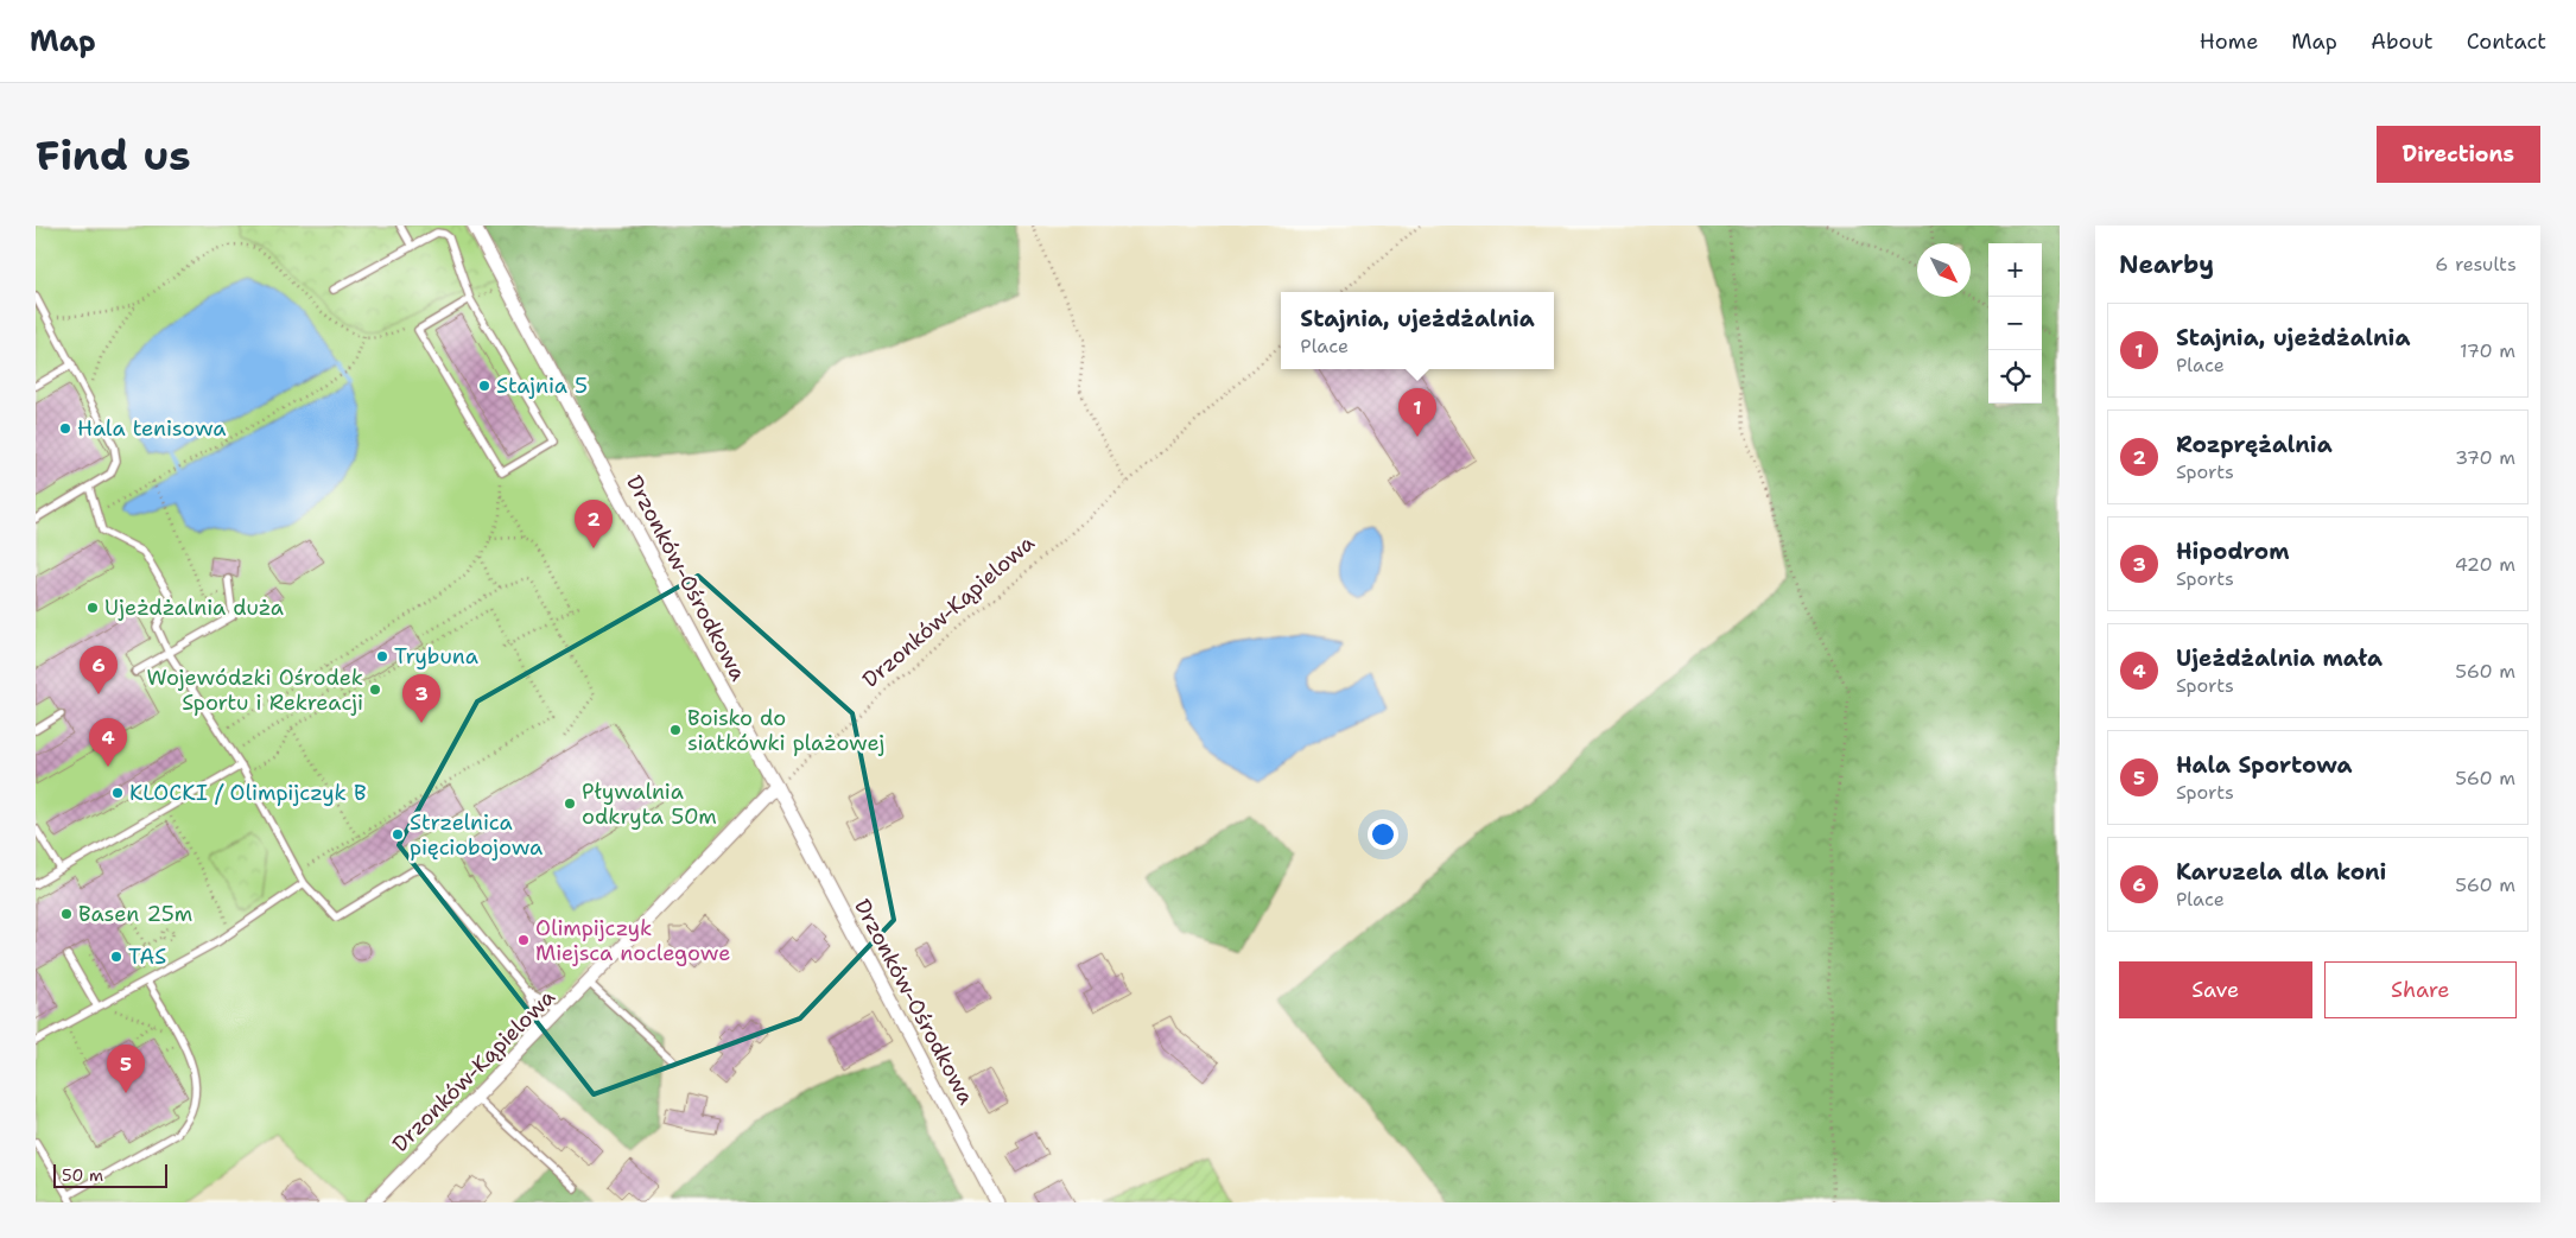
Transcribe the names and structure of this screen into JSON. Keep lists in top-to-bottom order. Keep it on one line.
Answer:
{"streets":{"street":["Drzonków-Ośrodkowa","Drzonków-Kąpielowa"]},"crossings":[["Drzonków-Ośrodkowa","Drzonków-Kąpielowa"]],"places":["Stajnia 5","Hala tenisowa","Ujeżdżalnia duża","Trybuna","Wojewódzki Ośrodek Sportu i Rekreacji","Boisko do siatkówki plażowej","KLOCKI / Olimpijczyk B","Pływalnia odkryta 50m","Strzelnica pięciobojowa","Basen 25m","Olimpijczyk Miejsca noclegowe","TAS"],"scale_bar":"50 m","north":"bottom right","page":{"header":"Map","nav":["Home","Map","About","Contact"],"buttons":["Directions",["Save","Share"]],"title":"Find us","heading":["Nearby","6 results"],"map_buttons":["+","−"],"popup":["Stajnia, ujeżdżalnia","Place"],"list":[{"mark":"1","name":"Stajnia, ujeżdżalnia","note":"Place","value":"170 m"},{"mark":"2","name":"Rozprężalnia","note":"Sports","value":"370 m"},{"mark":"3","name":"Hipodrom","note":"Sports","value":"420 m"},{"mark":"4","name":"Ujeżdżalnia mała","note":"Sports","value":"560 m"},{"mark":"5","name":"Hala Sportowa","note":"Sports","value":"560 m"},{"mark":"6","name":"Karuzela dla koni","note":"Place","value":"560 m"}],"pins":["1","2","6","3","4","5"],"scale":"50 m"}}
